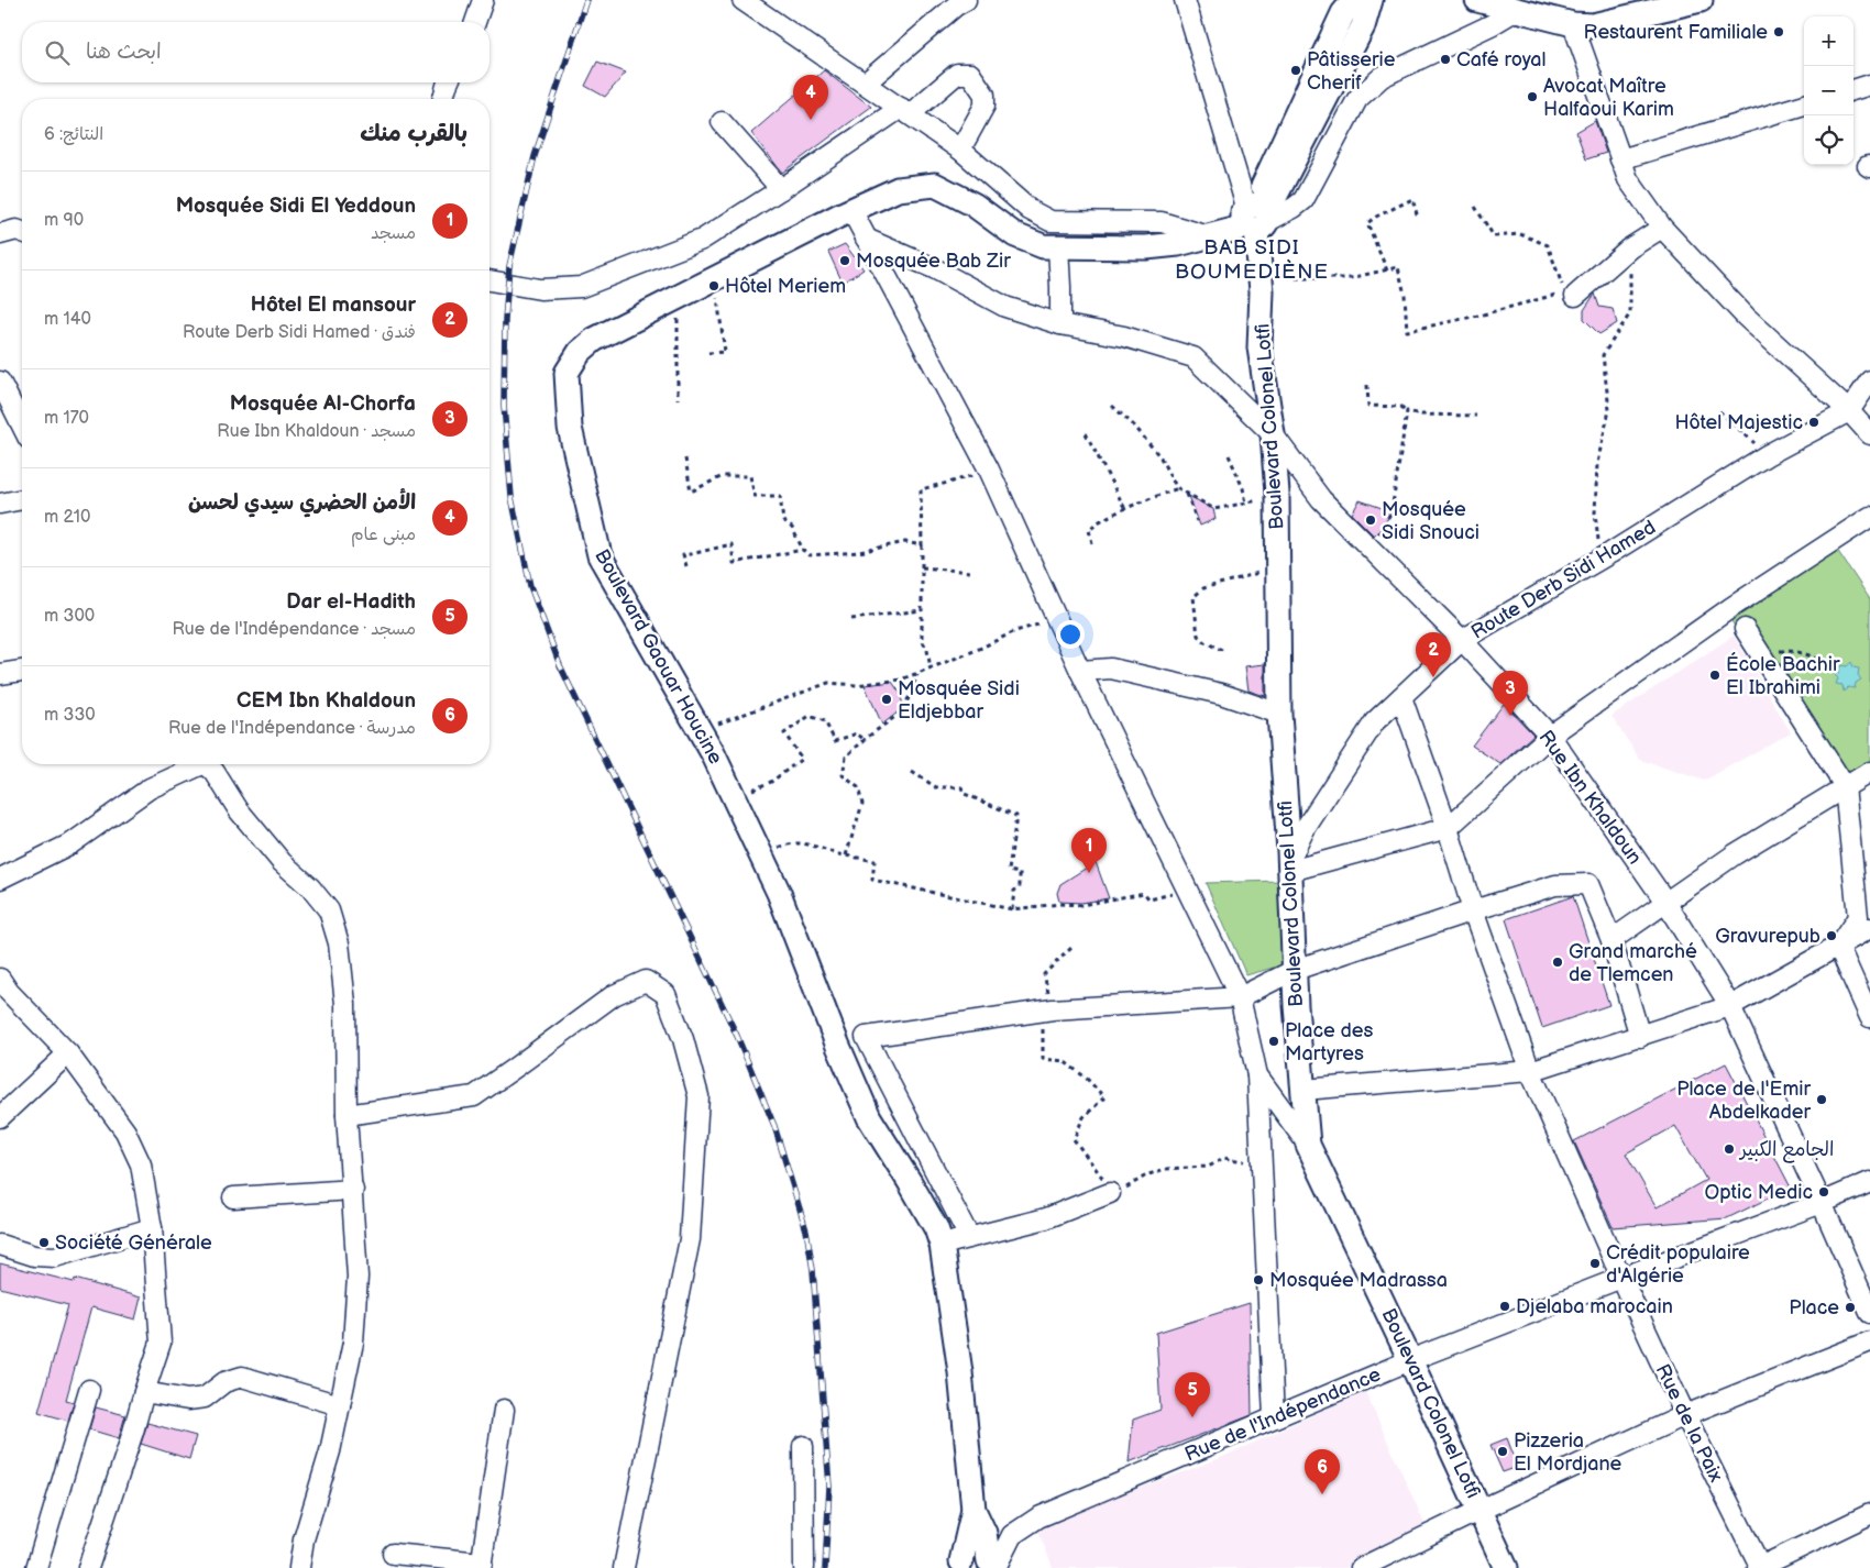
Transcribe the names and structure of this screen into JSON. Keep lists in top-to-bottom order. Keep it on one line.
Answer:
{"streets":{"main road":["Boulevard Colonel Lotfi","Boulevard Gaouar Houcine"],"street":["Route Derb Sidi Hamed","Rue Ibn Khaldoun","Rue de l'Indépendance","Rue de la Paix"]},"crossings":[["Boulevard Colonel Lotfi","Route Derb Sidi Hamed"],["Boulevard Colonel Lotfi","Boulevard Gaouar Houcine"],["Boulevard Colonel Lotfi","Rue Ibn Khaldoun"],["Boulevard Colonel Lotfi","Rue de l'Indépendance"],["Route Derb Sidi Hamed","Rue Ibn Khaldoun"],["Route Derb Sidi Hamed","Rue de la Paix"],["Rue Ibn Khaldoun","Rue de l'Indépendance"],["Rue de l'Indépendance","Rue de la Paix"]],"districts":["BAB SIDI BOUMEDIÈNE"],"places":["Restaurent Familiale","Café royal","Pâtisserie Cherif","Avocat Maître Halfaoui Karim","Mosquée Bab Zir","Hôtel Meriem","Hôtel Majestic","Mosquée Sidi Snouci","École Bachir El Ibrahimi","Mosquée Sidi Eldjebbar","Gravurepub","Grand marché de Tlemcen","Place des Martyres","Place de l'Emir Abdelkader","الجامع الكبير","Optic Medic","Société Générale","Crédit populaire d'Algérie","Mosquée Madrassa","Djelaba marocain","Place","Pizzeria El Mordjane"],"page":{"map_buttons":["+","−"],"search":"ابحث هنا","pins":["4","2","3","1","5","6"],"heading":["بالقرب منك","النتائج: 6"],"list":[{"mark":"1","name":"Mosquée Sidi El Yeddoun","note":"مسجد","value":"90 m"},{"mark":"2","name":"Hôtel El mansour","note":"فندق · Route Derb Sidi Hamed","value":"140 m"},{"mark":"3","name":"Mosquée Al-Chorfa","note":"مسجد · Rue Ibn Khaldoun","value":"170 m"},{"mark":"4","name":"الأمن الحضري سيدي لحسن","note":"مبنى عام","value":"210 m"},{"mark":"5","name":"Dar el-Hadith","note":"مسجد · Rue de l'Indépendance","value":"300 m"},{"mark":"6","name":"CEM Ibn Khaldoun","note":"مدرسة · Rue de l'Indépendance","value":"330 m"}]}}
